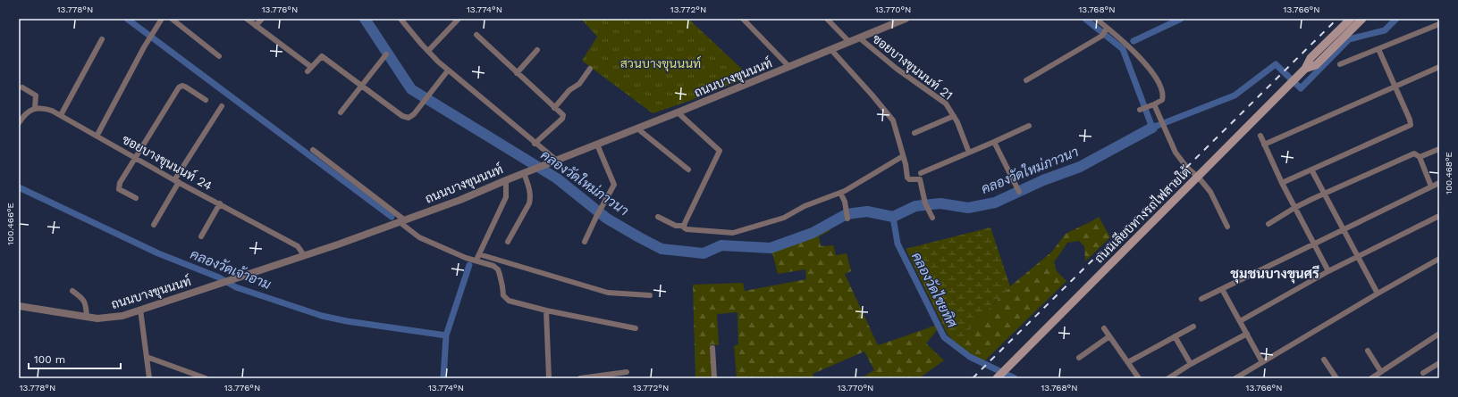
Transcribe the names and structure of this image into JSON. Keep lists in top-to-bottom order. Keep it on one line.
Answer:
{"streets":{"main road":["ถนนเลียบทางรถไฟสายใต้"],"street":["ซอยบางขุนนนท์ 21","ถนนบางขุนนนท์","ซอยบางขุนนนท์ 24"]},"crossings":[["ซอยบางขุนนนท์ 21","ถนนบางขุนนนท์"],["ถนนบางขุนนนท์","ซอยบางขุนนนท์ 24"]],"districts":["ชุมชนบางขุนศรี"],"water":["คลองวัดใหม่ภาวนา","คลองวัดเจ้าอาม","คลองวัดไชยทิศ"],"parks":["สวนบางขุนนนท์"],"scale_bar":"100 m","coordinates":["13.778°N","13.776°N","13.774°N","13.772°N","13.770°N","13.768°N","13.766°N","100.468°E","100.466°E"]}
